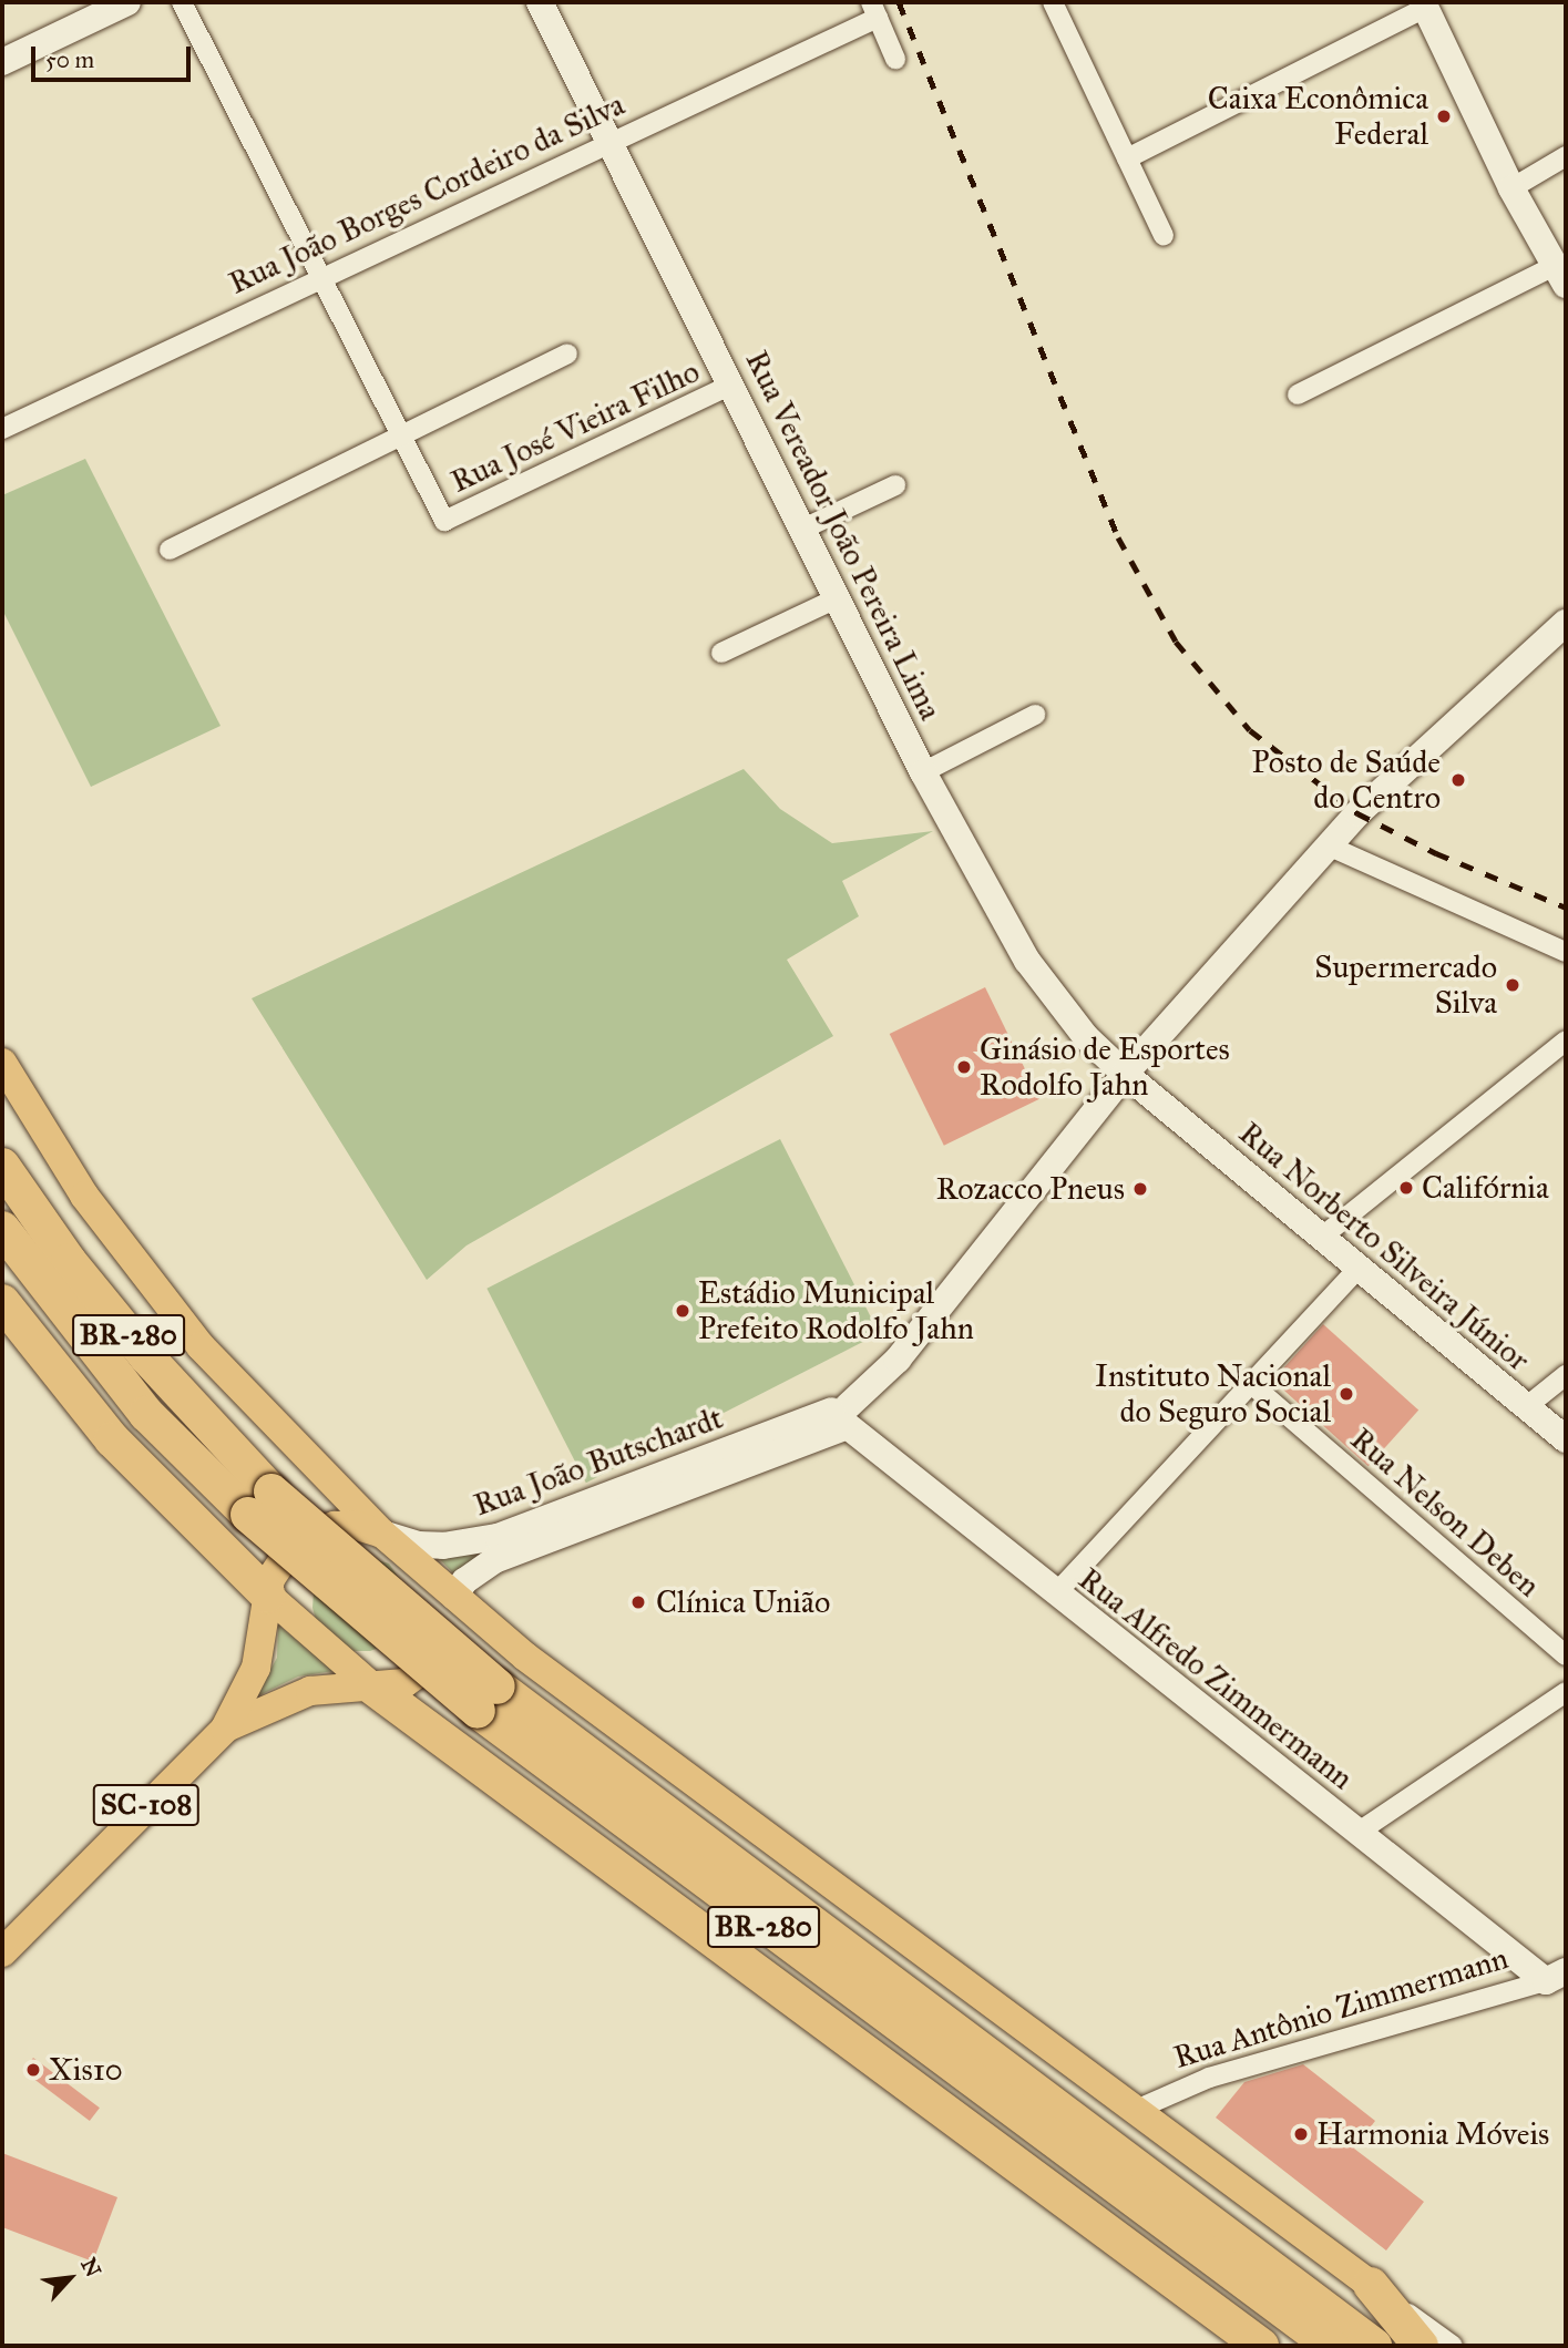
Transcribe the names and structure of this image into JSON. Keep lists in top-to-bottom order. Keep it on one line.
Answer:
{"streets":{"highway":["BR-280"],"main road":["Rua Vereador João Pereira Lima","Rua Norberto Silveira Júnior","Rua João Butschardt","Rua Alfredo Zimmermann","SC-108"],"street":["Rua João Borges Cordeiro da Silva","Rua José Vieira Filho","Rua Nelson Deben","Rua Antônio Zimmermann"]},"crossings":[["Rua João Borges Cordeiro da Silva","Rua Vereador João Pereira Lima"],["Rua José Vieira Filho","Rua Vereador João Pereira Lima"],["Rua Vereador João Pereira Lima","Rua Norberto Silveira Júnior"],["Rua Vereador João Pereira Lima","Rua João Butschardt"],["Rua Norberto Silveira Júnior","Rua João Butschardt"],["Rua João Butschardt","Rua Alfredo Zimmermann"],["Rua João Butschardt","SC-108"],["Rua Alfredo Zimmermann","Rua Antônio Zimmermann"]],"places":["Caixa Econômica Federal","Posto de Saúde do Centro","Supermercado Silva","Ginásio de Esportes Rodolfo Jahn","Califórnia","Rozacco Pneus","Estádio Municipal Prefeito Rodolfo Jahn","Instituto Nacional do Seguro Social","Clínica União","Xis10","Harmonia Móveis"],"scale_bar":"50 m","north":"top right"}
